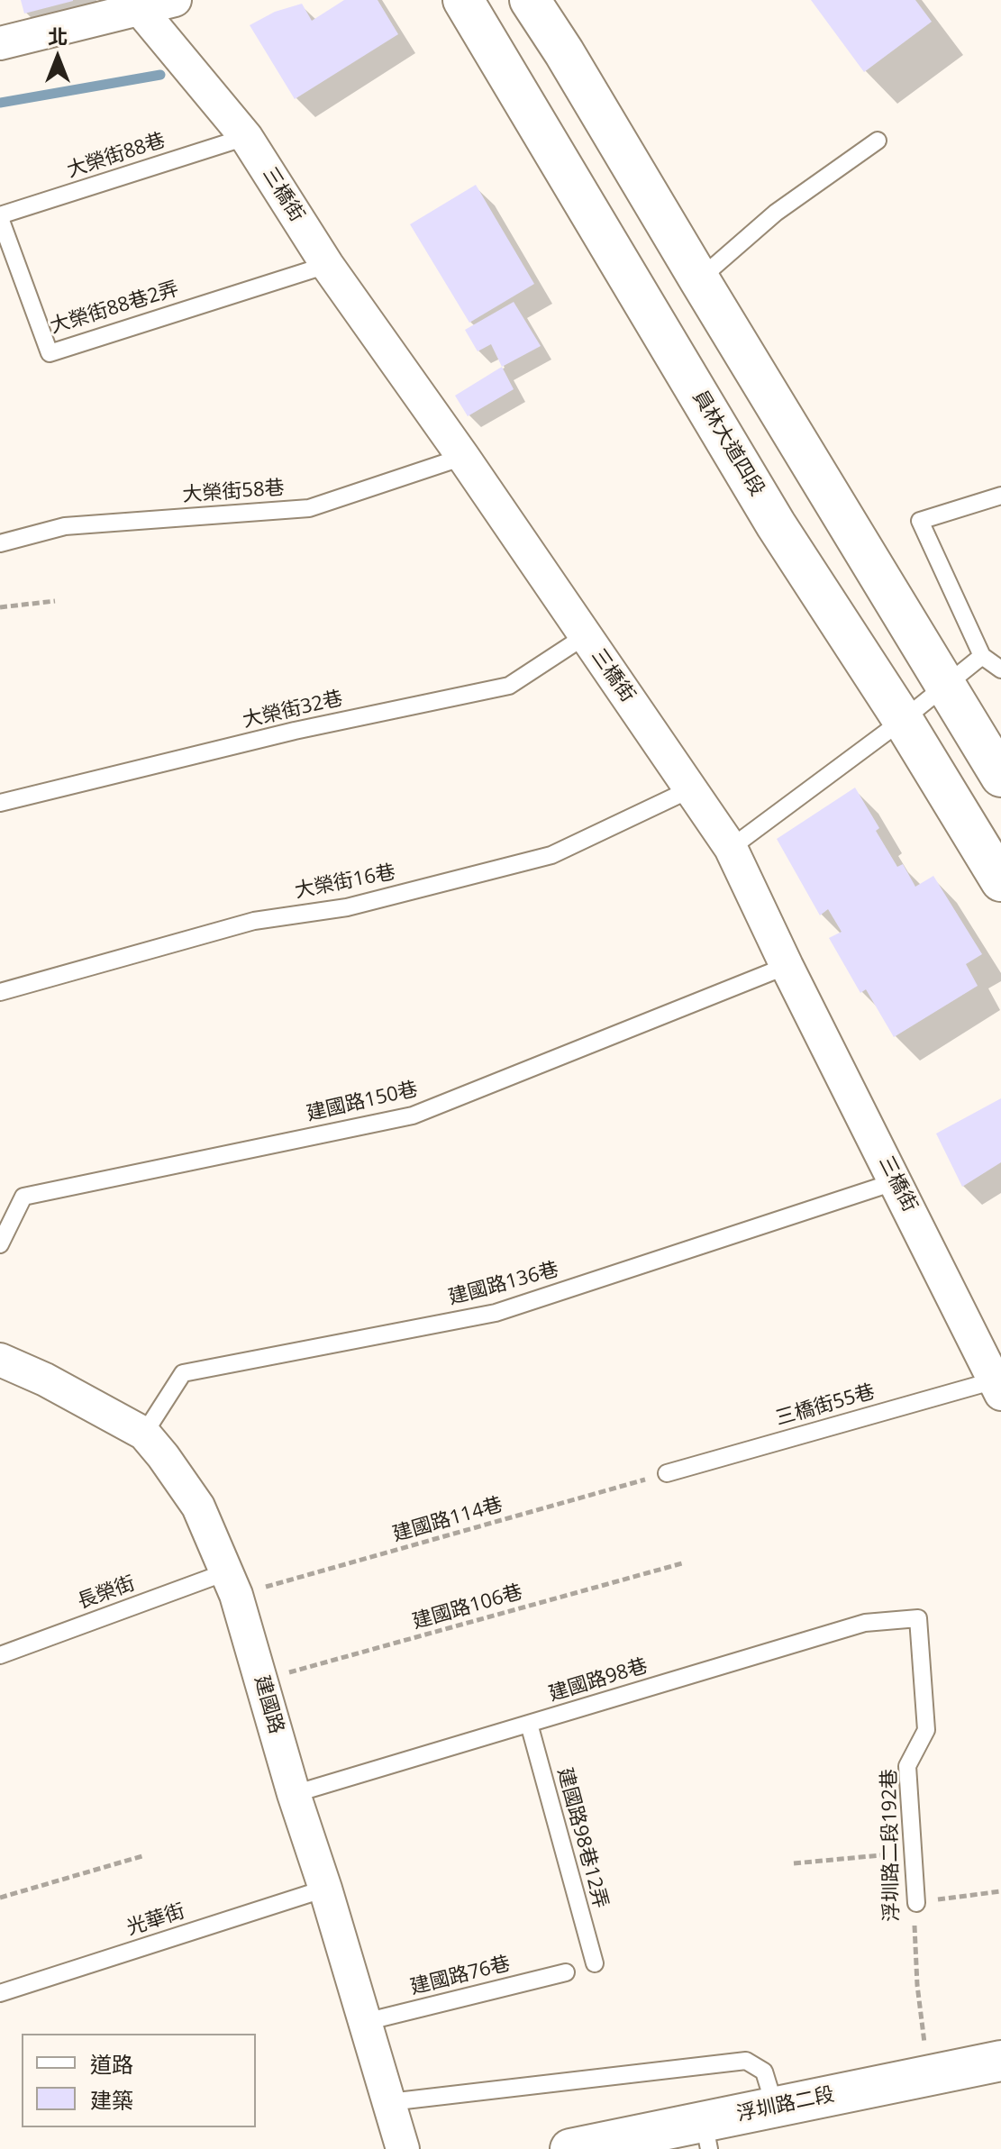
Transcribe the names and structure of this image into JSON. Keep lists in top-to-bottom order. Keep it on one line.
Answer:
{"streets":{"main road":["員林大道四段","浮圳路二段"],"street":["三橋街","建國路"],"lane":["大榮街88巷","大榮街88巷2弄","大榮街58巷","大榮街32巷","大榮街16巷","建國路150巷","建國路136巷","三橋街55巷","長榮街","建國路98巷","建國路98巷12弄","浮圳路二段192巷","光華街","建國路76巷"],"path":["建國路114巷","建國路106巷"]},"crossings":[["大榮街88巷","三橋街"],["大榮街88巷","大榮街88巷2弄"],["三橋街","大榮街88巷2弄"],["三橋街","大榮街58巷"],["三橋街","大榮街32巷"],["三橋街","大榮街16巷"],["三橋街","建國路150巷"],["三橋街","建國路136巷"],["三橋街","三橋街55巷"],["建國路136巷","建國路"],["三橋街55巷","建國路114巷"],["建國路114巷","長榮街"],["建國路114巷","建國路"],["長榮街","建國路"],["建國路106巷","建國路"],["建國路98巷","建國路"],["建國路98巷","建國路98巷12弄"],["建國路98巷","浮圳路二段192巷"],["建國路","光華街"],["建國路","建國路76巷"],["浮圳路二段192巷","浮圳路二段"]],"legend":["道路","建築"],"north":"top"}
